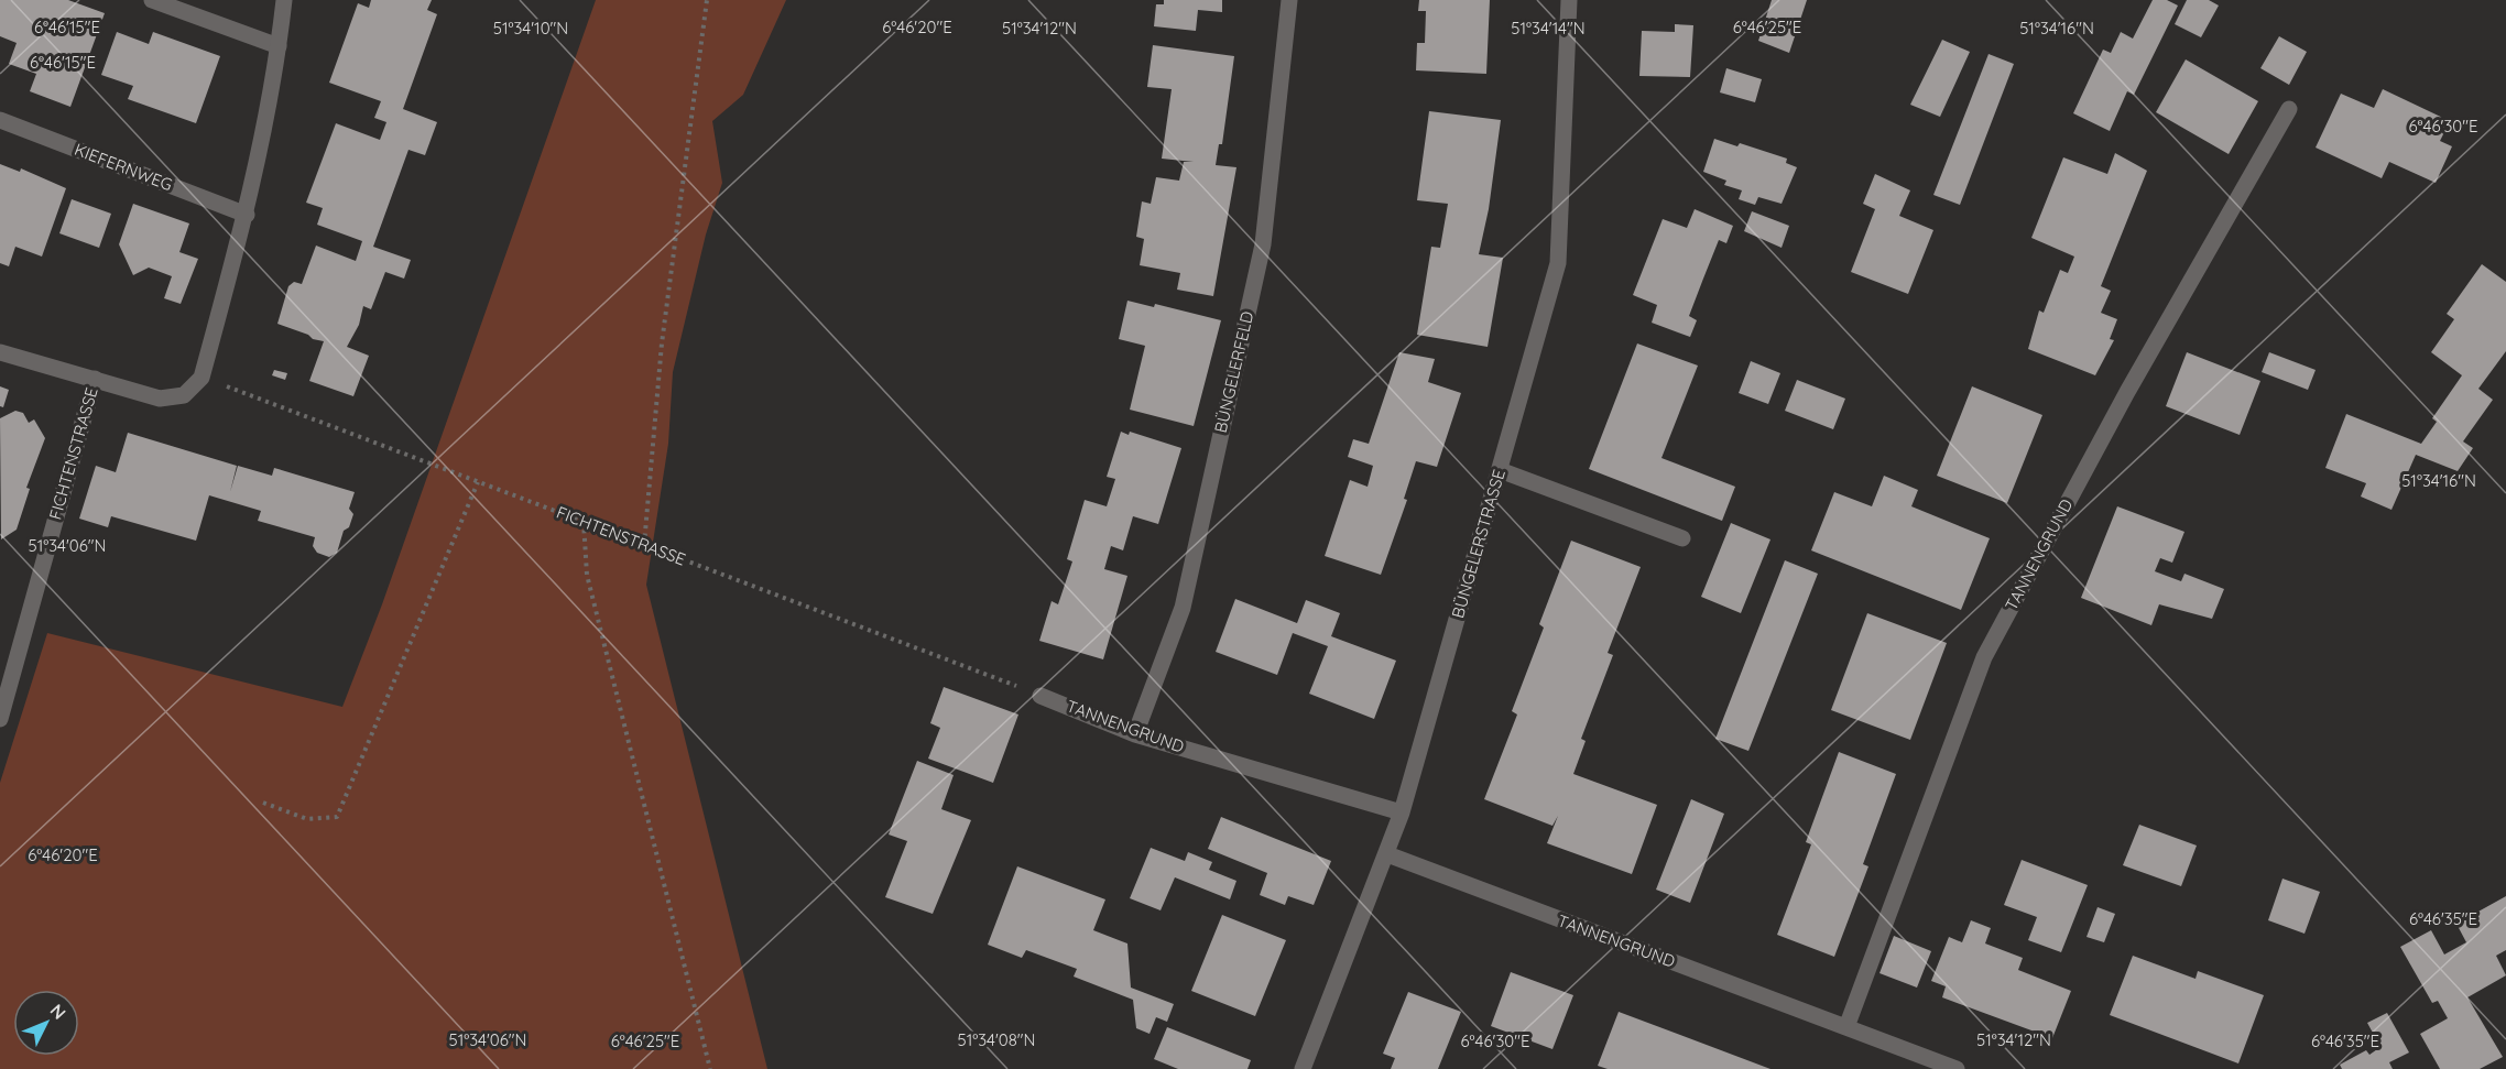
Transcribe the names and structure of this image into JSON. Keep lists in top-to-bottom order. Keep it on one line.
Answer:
{"streets":{"street":["KIEFERNWEG","BÜNGELERFELD","FICHTENSTRASSE","BÜNGELERSTRASSE","TANNENGRUND"]},"crossings":[["BÜNGELERFELD","TANNENGRUND"],["FICHTENSTRASSE","TANNENGRUND"],["BÜNGELERSTRASSE","TANNENGRUND"]],"north":"top right","coordinates":["6°46'15\"E","6°46'20\"E","6°46'25\"E","51°34'12\"N","51°34'10\"N","51°34'14\"N","51°34'16\"N","6°46'30\"E","51°34'06\"N","6°46'35\"E","51°34'08\"N"]}
